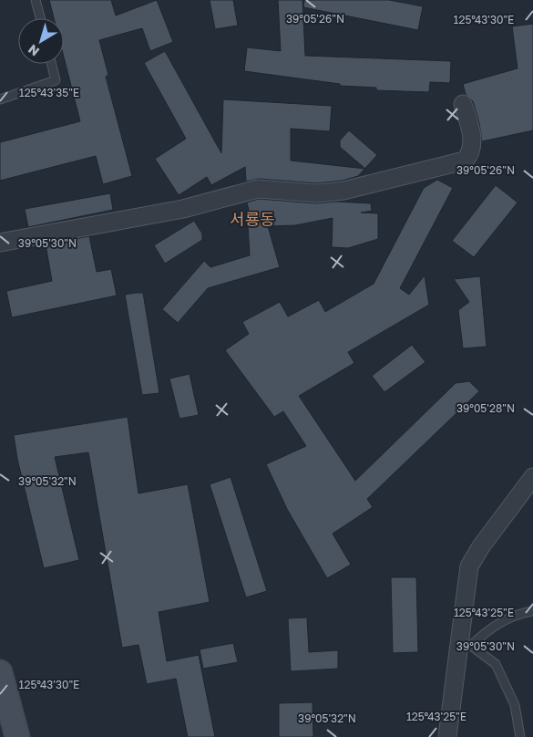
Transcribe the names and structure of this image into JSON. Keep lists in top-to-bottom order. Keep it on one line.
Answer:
{"districts":["서룡동"],"north":"bottom left","coordinates":["39°05'26\"N","125°43'30\"E","125°43'35\"E","39°05'30\"N","39°05'28\"N","39°05'32\"N","125°43'25\"E"]}
